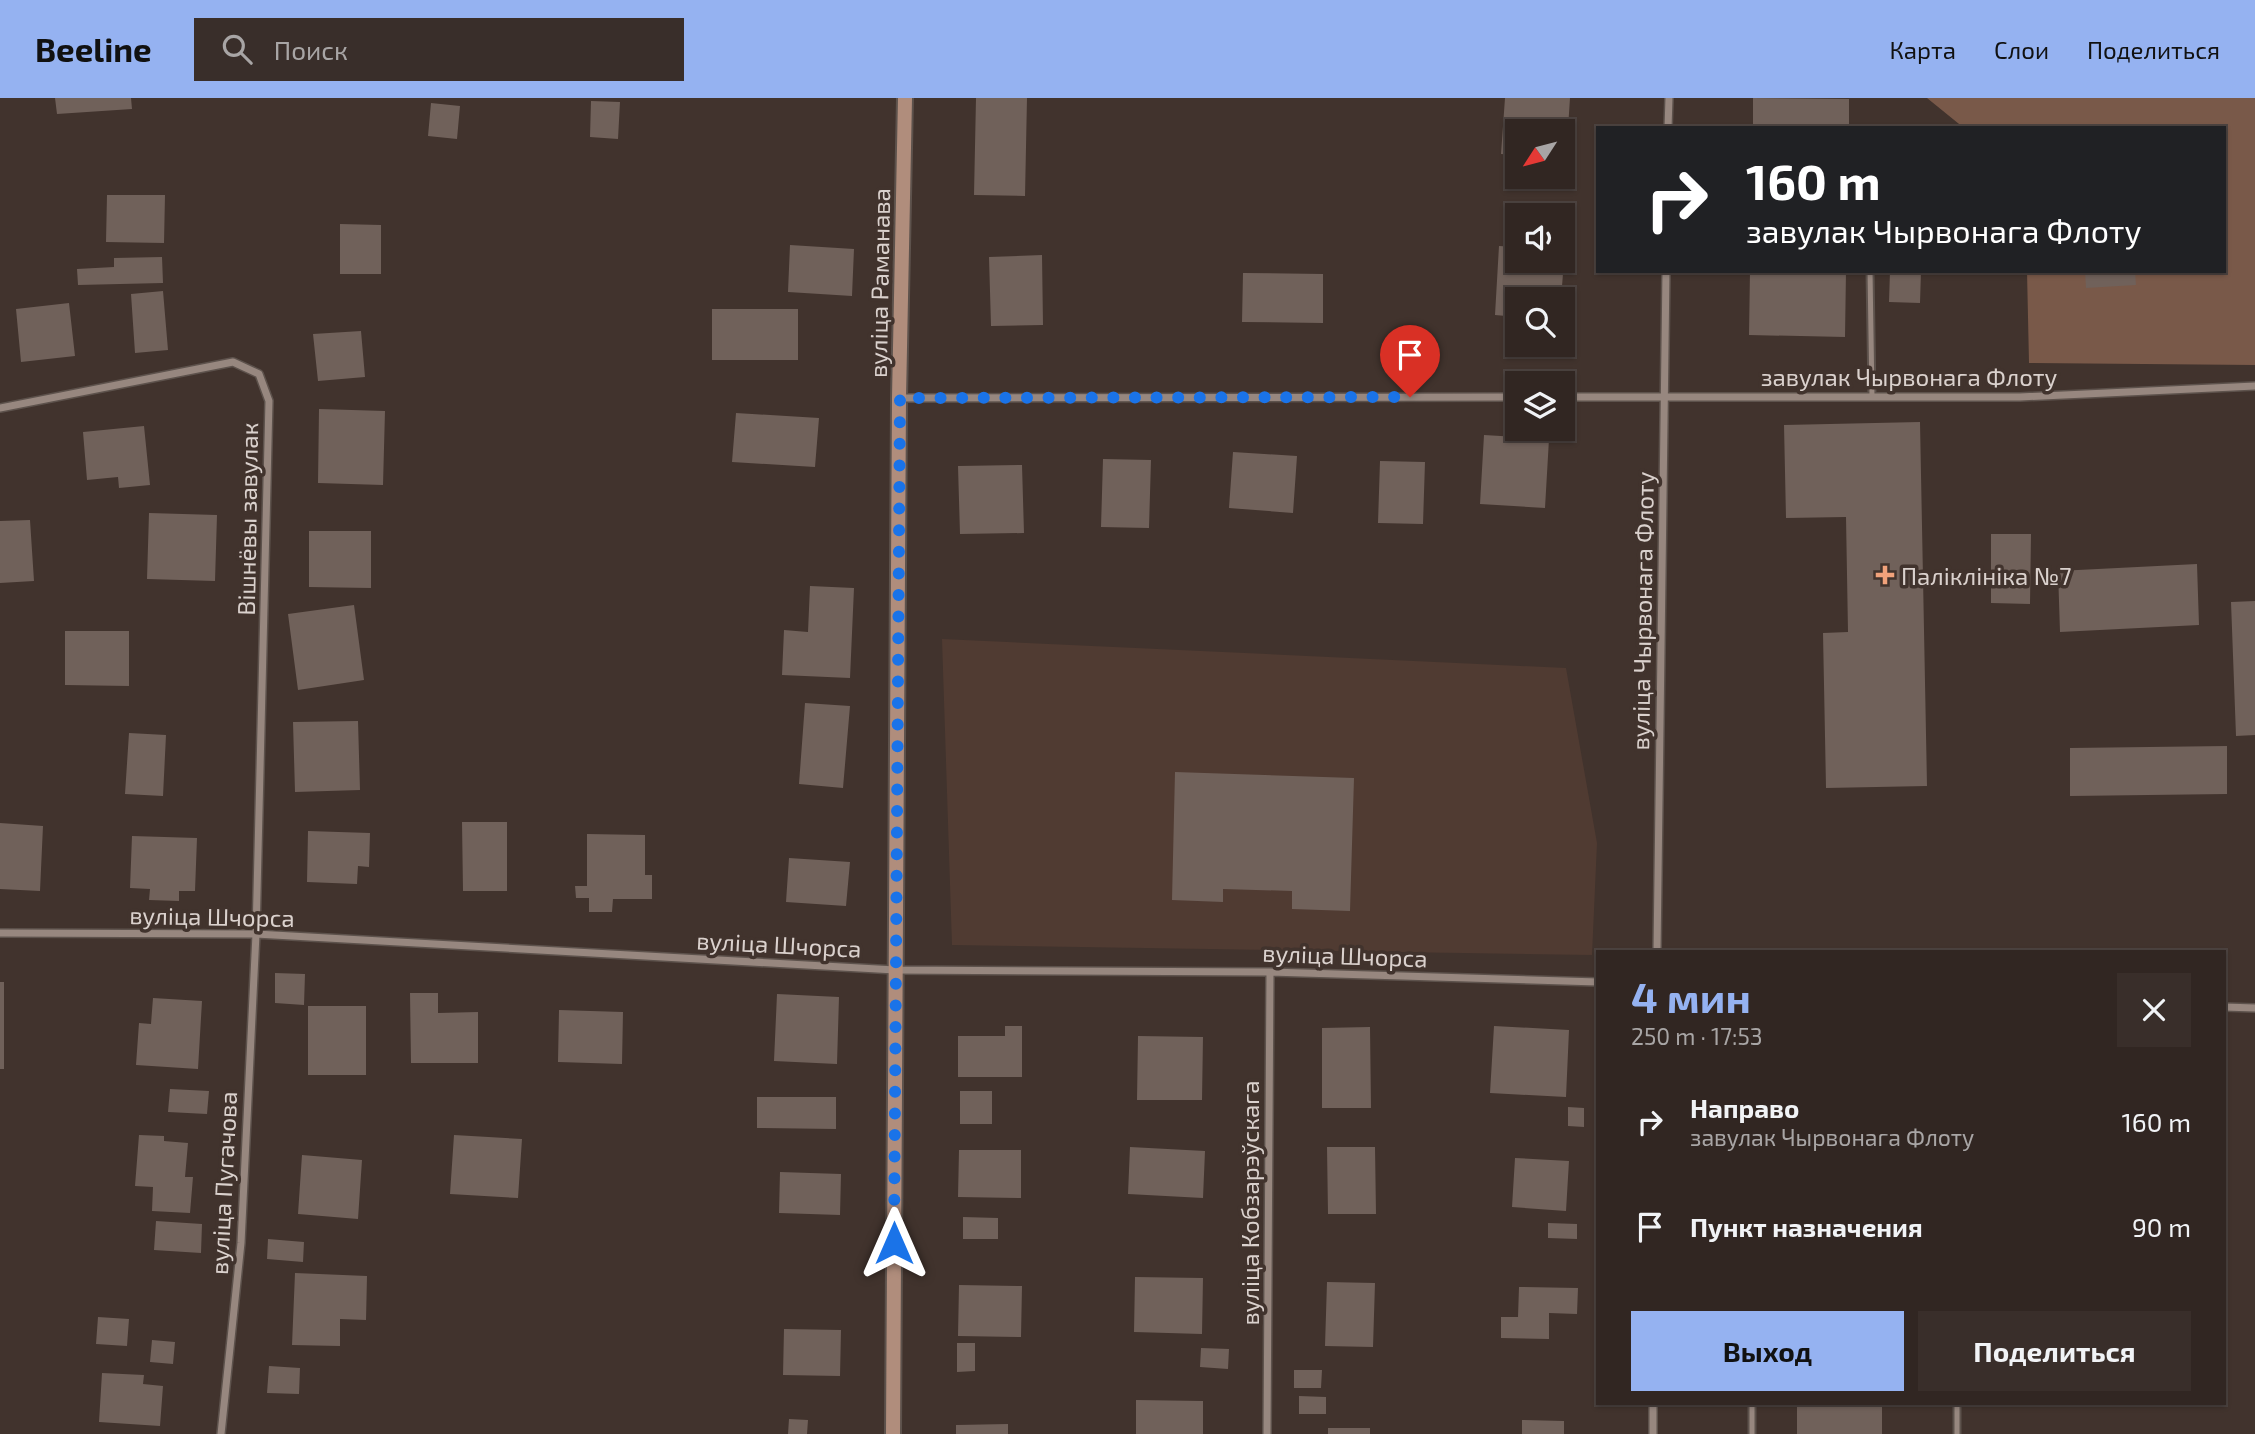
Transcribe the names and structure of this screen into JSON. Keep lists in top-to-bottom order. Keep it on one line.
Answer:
{"streets":{"main road":["вуліца Раманава"],"street":["завулак Чырвонага Флоту","Вішнёвы завулак","вуліца Чырвонага Флоту","вуліца Шчорса","вуліца Пугачова","вуліца Кобзарэўскага"]},"crossings":[["вуліца Раманава","вуліца Шчорса"],["завулак Чырвонага Флоту","вуліца Чырвонага Флоту"],["Вішнёвы завулак","вуліца Шчорса"],["Вішнёвы завулак","вуліца Пугачова"],["вуліца Шчорса","вуліца Пугачова"],["вуліца Шчорса","вуліца Кобзарэўскага"]],"places":{"health":["Паліклініка №7"]},"north":"bottom left","page":{"header":"Beeline","search":"Поиск","nav":["Карта","Слои","Поделиться"],"turn":["160 m","завулак Чырвонага Флоту"],"heading":["4 мин","250 m · 17:53"],"list":[{"name":"Направо","note":"завулак Чырвонага Флоту","value":"160 m"},{"name":"Пункт назначения","value":"90 m"}],"buttons":["Выход","Поделиться"]}}
